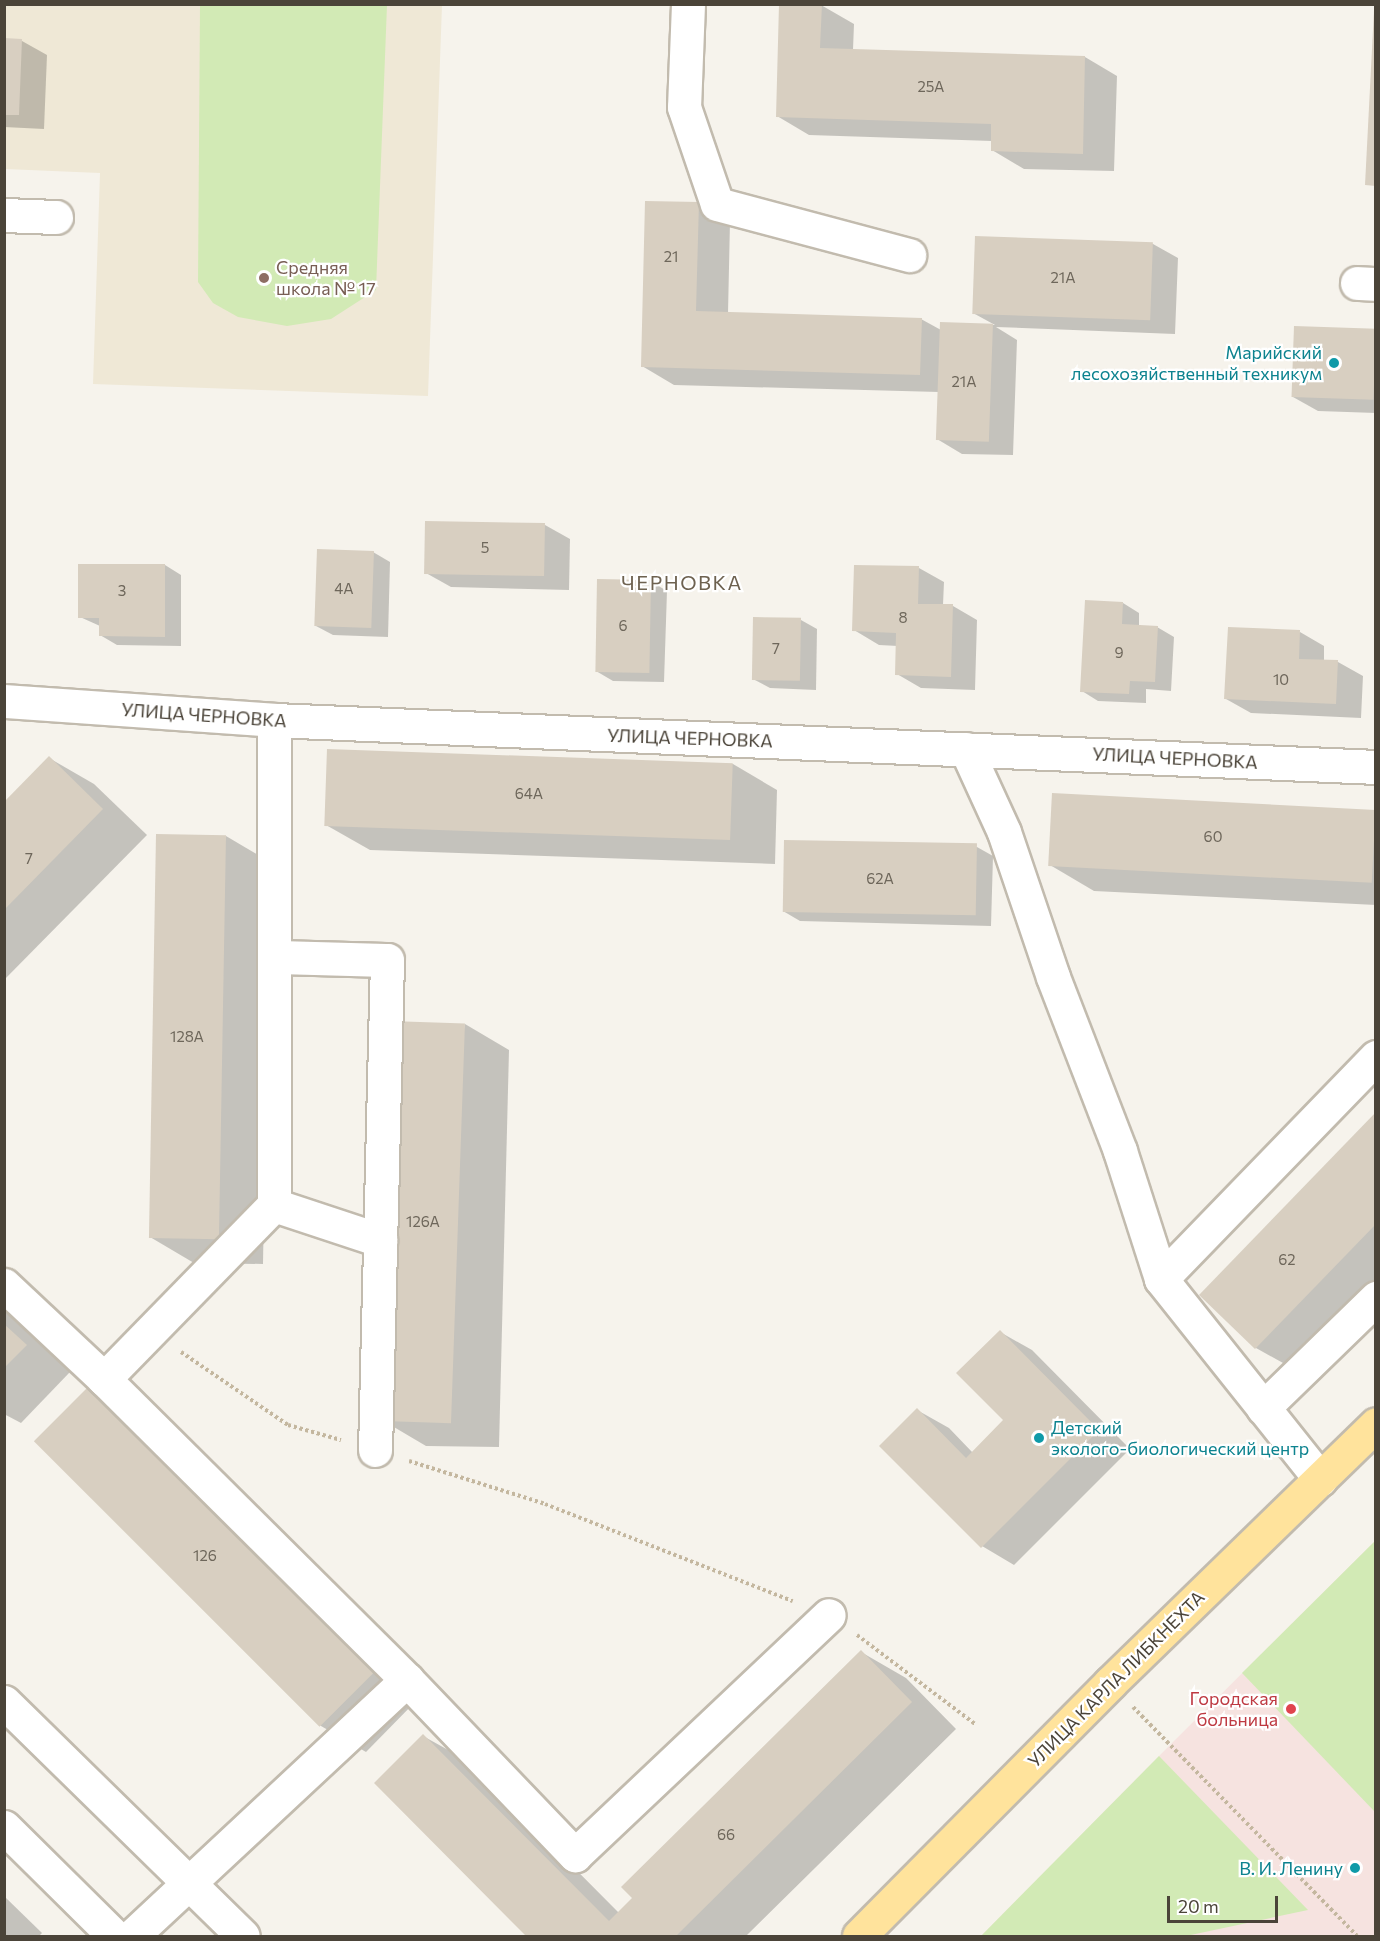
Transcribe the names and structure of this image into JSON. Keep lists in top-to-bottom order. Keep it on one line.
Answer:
{"streets":{"main road":["УЛИЦА КАРЛА ЛИБКНЕХТА"],"street":["УЛИЦА ЧЕРНОВКА"]},"districts":["ЧЕРНОВКА"],"places":["Средняя школа № 17","Марийский лесохозяйственный техникум","Детский эколого-биологический центр","Городская больница","В. И. Ленину"],"house_numbers":["25А","21","21А","21А","5","4А","3","8","6","7","9","10","64А","60","7","62А","128А","126А","62","126","66"],"scale_bar":"20 m"}
